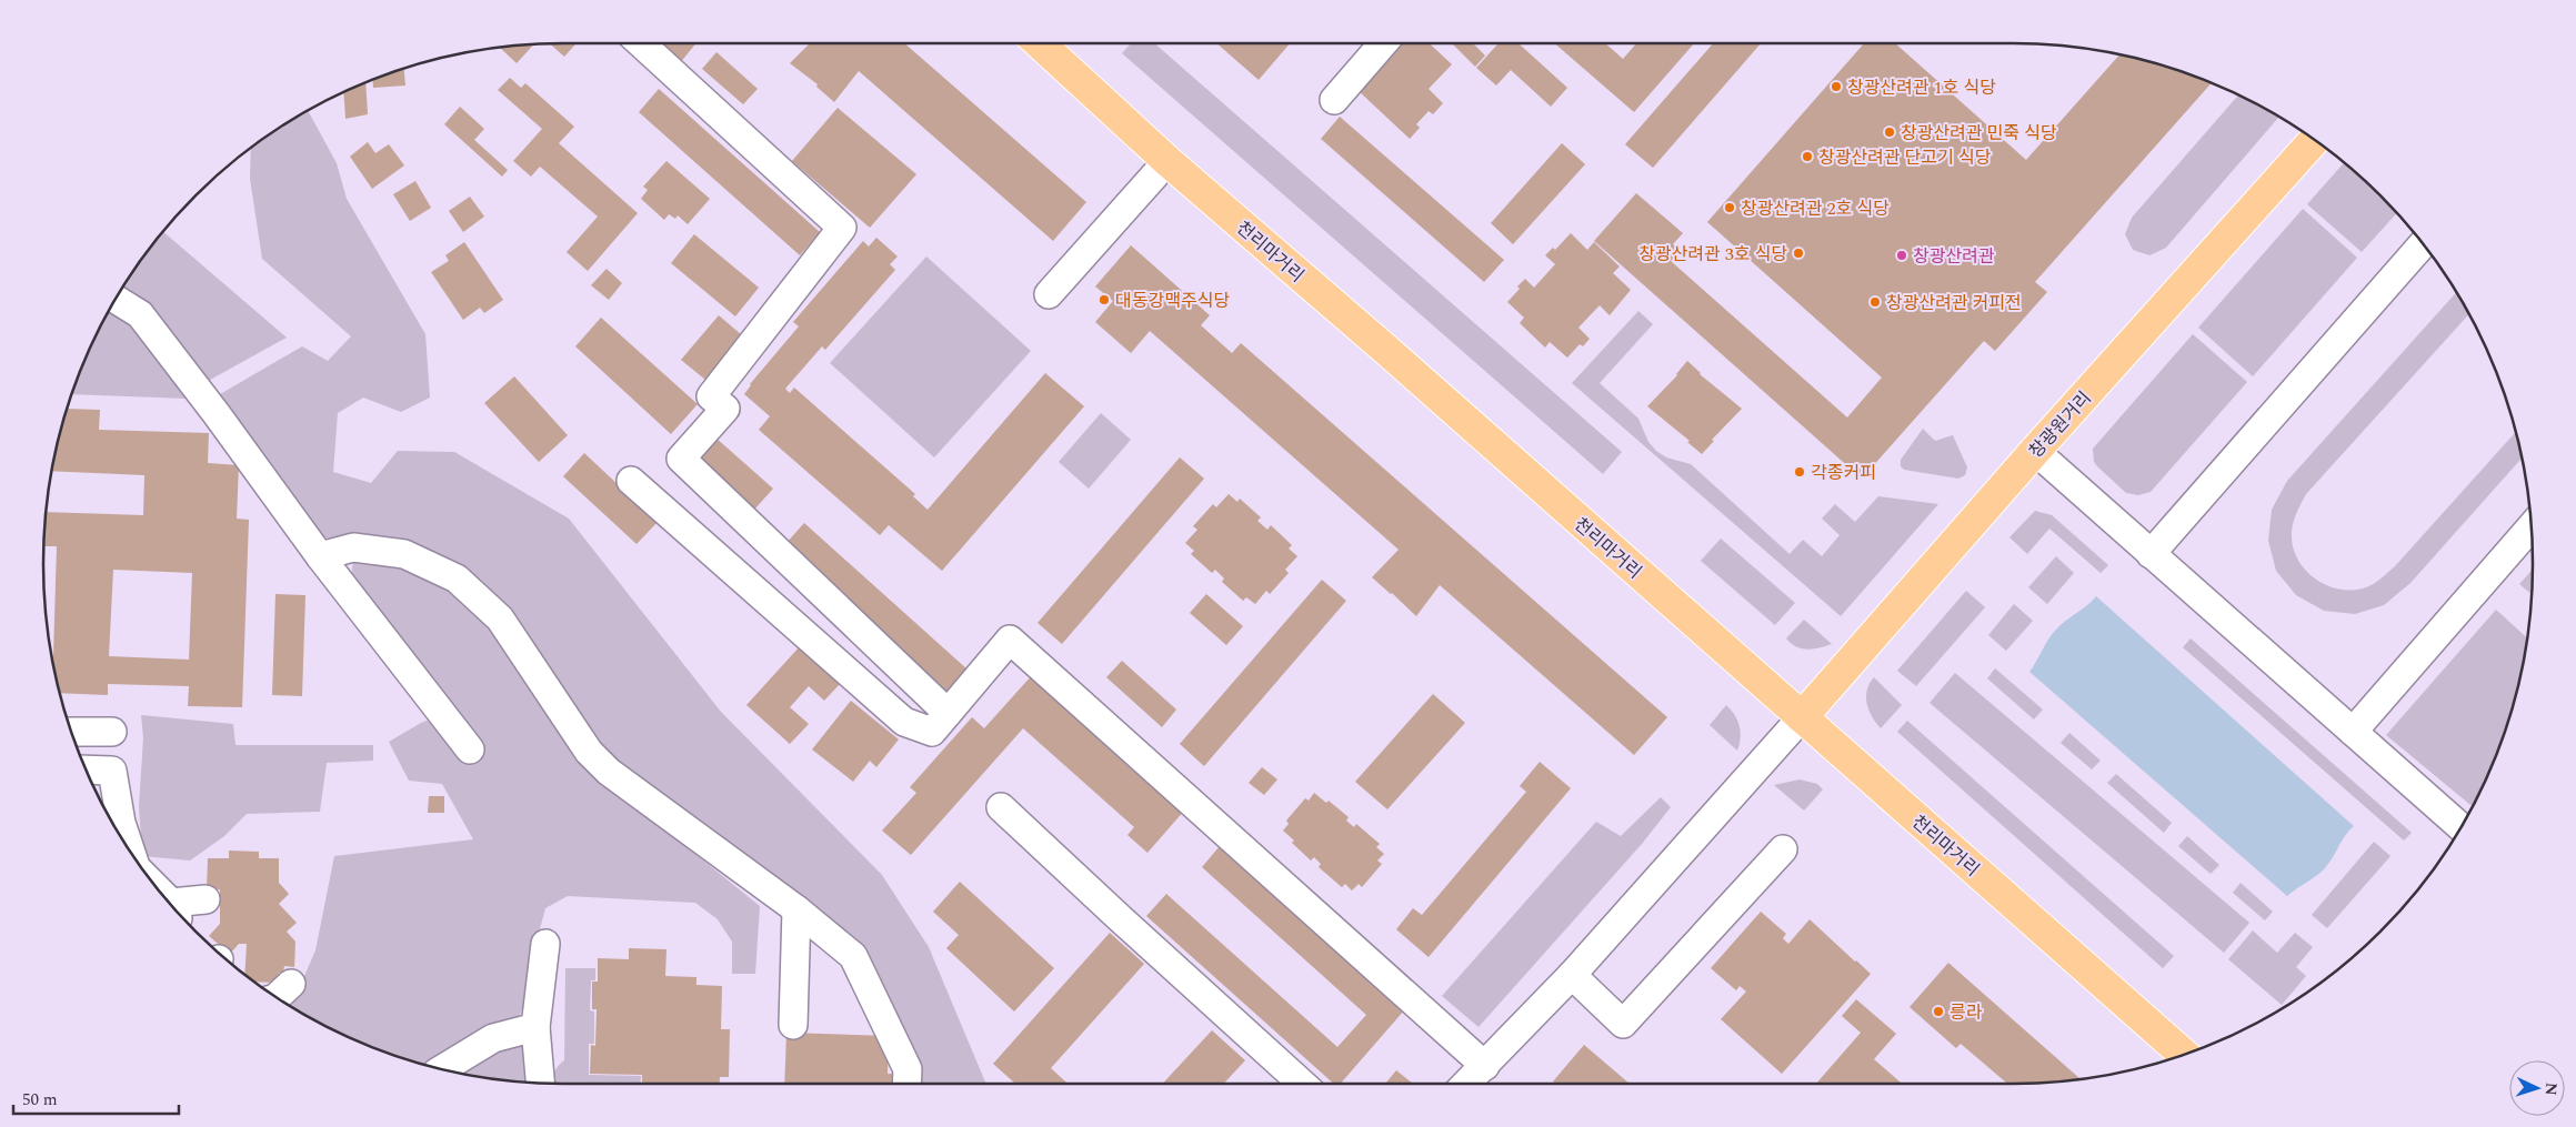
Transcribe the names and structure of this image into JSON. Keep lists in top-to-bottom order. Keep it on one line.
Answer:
{"streets":{"main road":["천리마거리","창광원거리"]},"crossings":[["천리마거리","창광원거리"]],"places":["창광산려관 1호 식당","창광산려관 민죽 식당","창광산려관 단고기 식당","창광산려관 2호 식당","창광산려관 3호 식당","창광산려관","대동강맥주식당","창광산려관 커피전","각종커피","릉라"],"scale_bar":"50 m","north":"right"}
